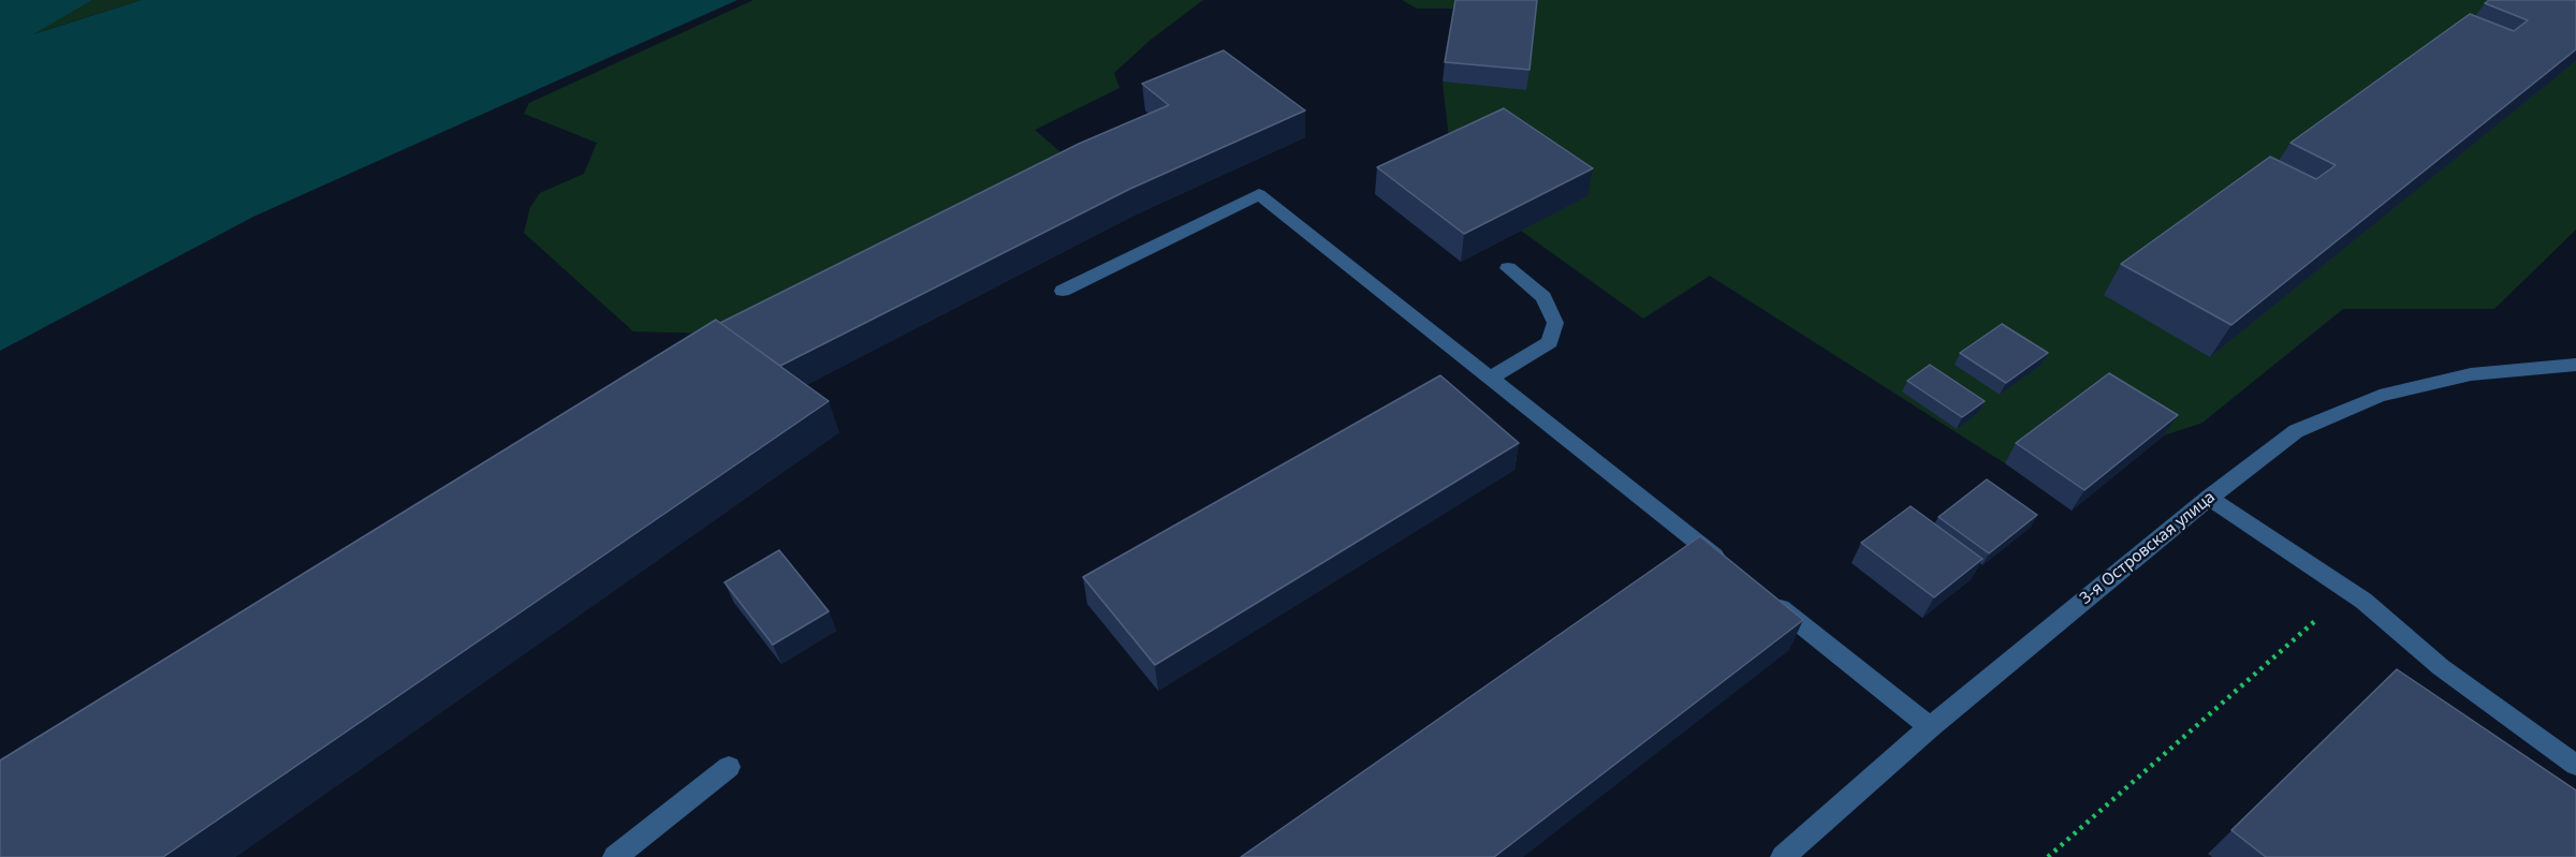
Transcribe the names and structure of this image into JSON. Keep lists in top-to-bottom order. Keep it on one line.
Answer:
{"streets":{"street":["3-я Островская улица"]}}
